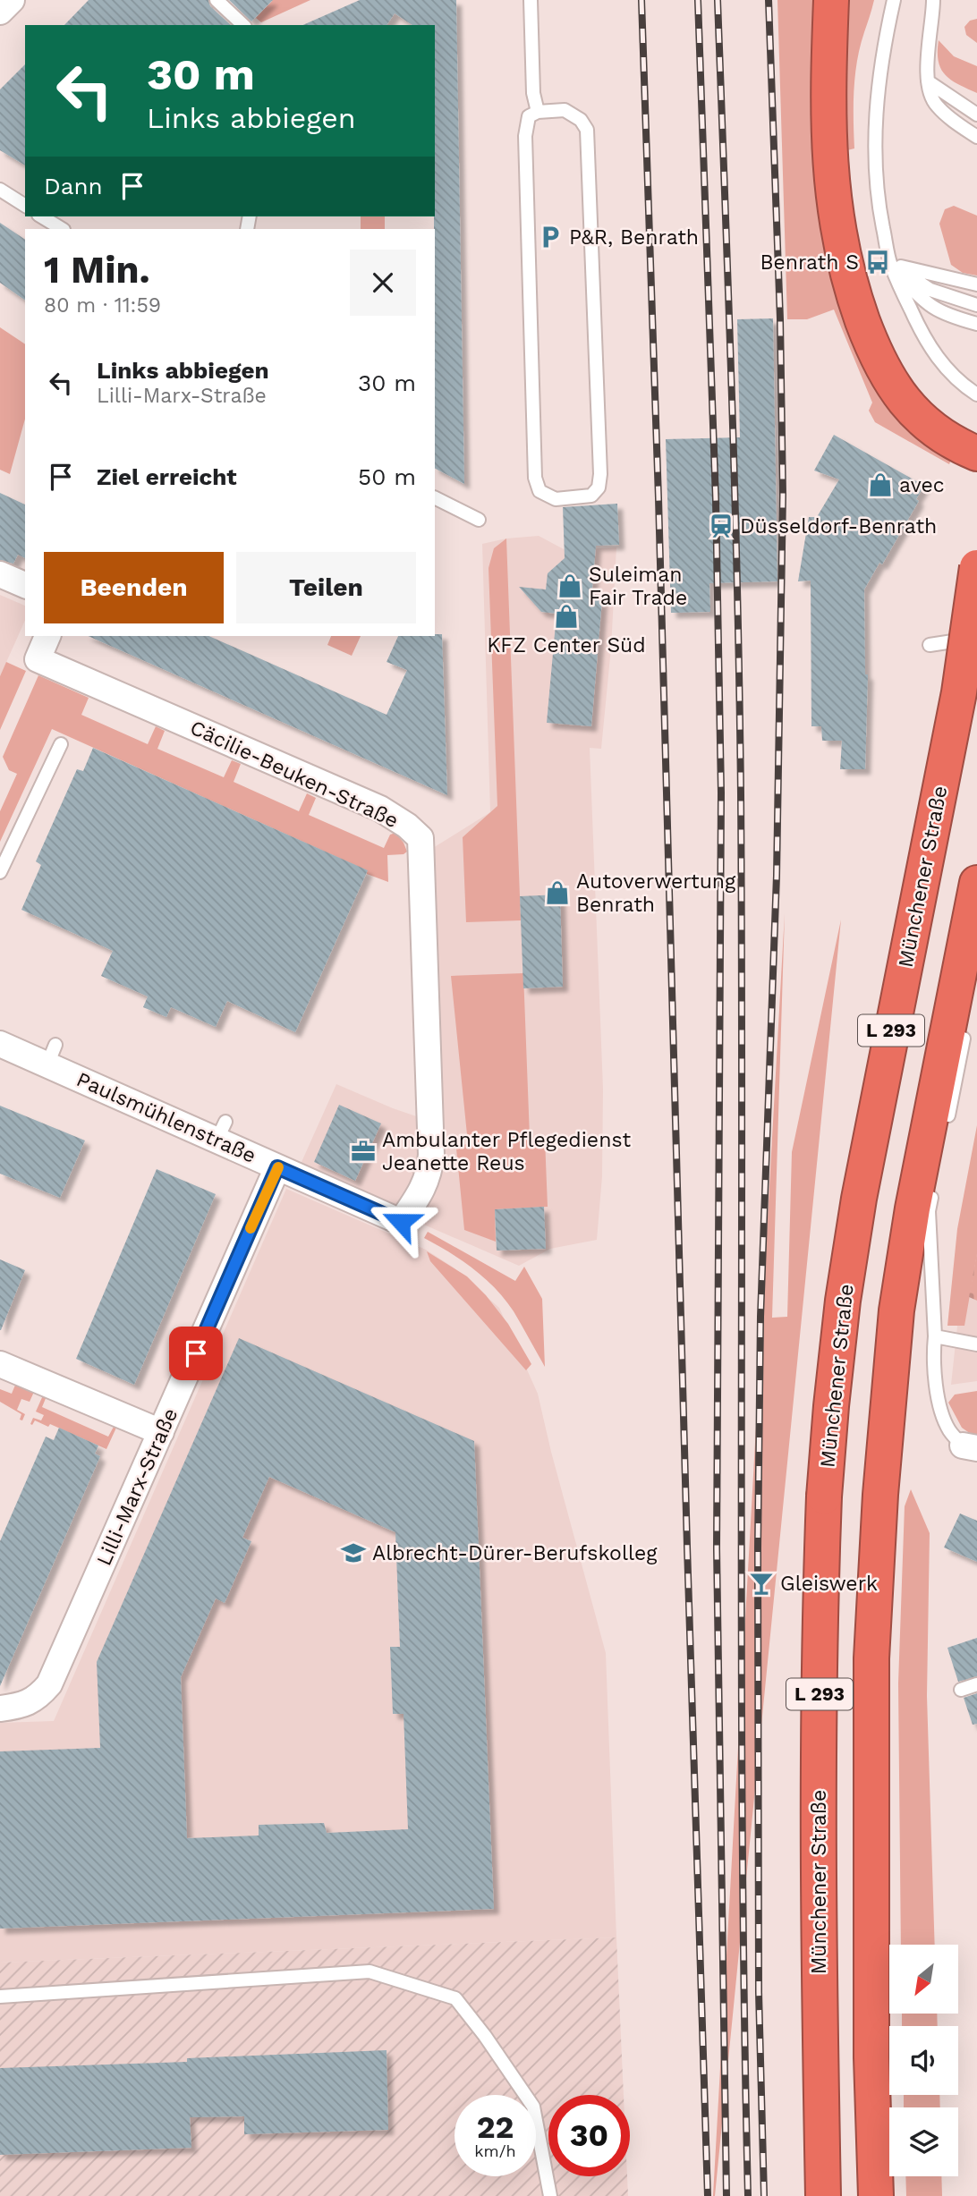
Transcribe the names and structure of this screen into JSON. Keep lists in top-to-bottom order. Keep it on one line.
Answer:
{"streets":{"highway":["Münchener Straße","L 293"],"street":["Cäcilie-Beuken-Straße","Paulsmühlenstraße","Lilli-Marx-Straße"]},"crossings":[["Cäcilie-Beuken-Straße","Paulsmühlenstraße"],["Paulsmühlenstraße","Lilli-Marx-Straße"]],"places":{"parking":["P&R, Benrath"],"bus stop":["Benrath S"],"shop":["avec","Suleiman Fair Trade","KFZ Center Süd","Autoverwertung Benrath"],"station":["Düsseldorf-Benrath"],"office":["Ambulanter Pflegedienst Jeanette Reus"],"school or university":["Albrecht-Dürer-Berufskolleg"],"bar":["Gleiswerk"]},"north":"bottom left","page":{"turn":["30 m","Links abbiegen"],"then":"Dann","heading":["1 Min.","80 m · 11:59"],"list":[{"name":"Links abbiegen","note":"Lilli-Marx-Straße","value":"30 m"},{"name":"Ziel erreicht","value":"50 m"}],"buttons":["Beenden","Teilen"],"speed":"22 km/h","limit":"30"}}
